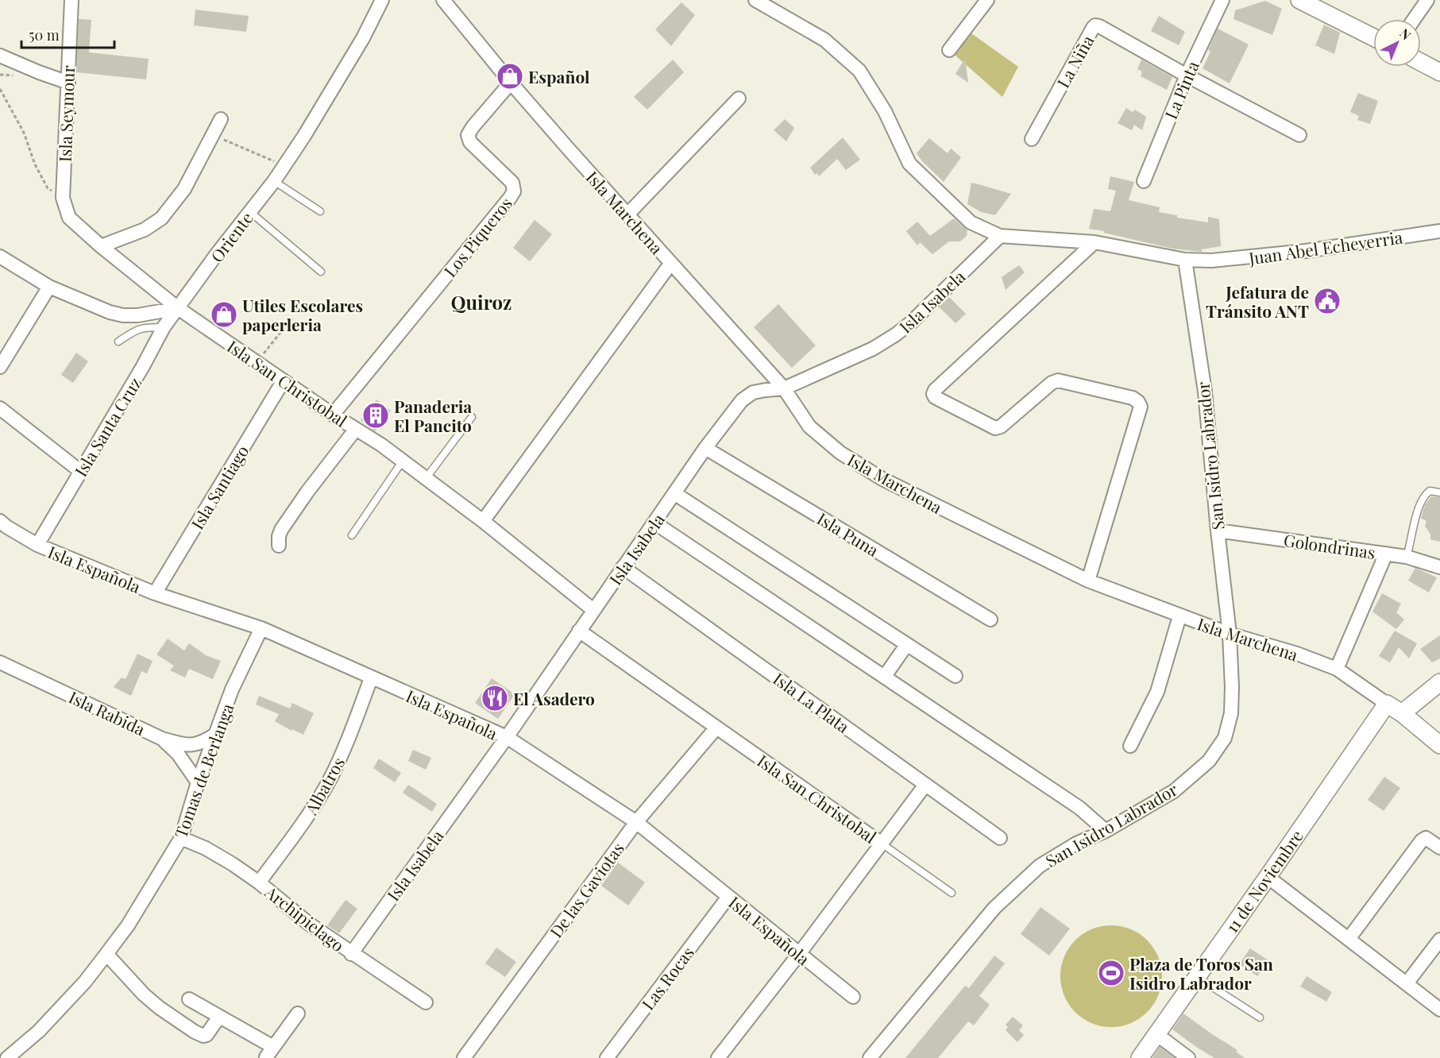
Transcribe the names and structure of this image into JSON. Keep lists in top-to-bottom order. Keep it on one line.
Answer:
{"streets":{"street":["La Niña","La Pinta","Isla Seymour","Isla Marchena","Oriente","Los Piqueros","Juan Abel Echeverria","Isla Isabela","Isla San Christobal","Isla Santa Cruz","San Isidro Labrador","Isla Santiago","Isla Puna","Golondrinas","Isla Española","Isla La Plata","Isla Rabida","Tomas de Berlanga","Albatros","11 de Noviembre","De las Gaviotas","Archipielago","Las Rocas"]},"crossings":[["La Niña","La Pinta"],["Isla Seymour","Isla San Christobal"],["Isla Marchena","Los Piqueros"],["Isla Marchena","Isla Isabela"],["Isla Marchena","San Isidro Labrador"],["Isla Marchena","11 de Noviembre"],["Oriente","Isla San Christobal"],["Oriente","Isla Santa Cruz"],["Los Piqueros","Isla San Christobal"],["Juan Abel Echeverria","Isla Isabela"],["Juan Abel Echeverria","San Isidro Labrador"],["Isla Isabela","Isla San Christobal"],["Isla Isabela","Isla Puna"],["Isla Isabela","Isla Española"],["Isla Isabela","Isla La Plata"],["Isla Isabela","Archipielago"],["Isla San Christobal","Isla Santa Cruz"],["Isla San Christobal","Isla Santiago"],["Isla San Christobal","Isla Española"],["Isla San Christobal","De las Gaviotas"],["Isla Santa Cruz","Isla Española"],["San Isidro Labrador","Golondrinas"],["Isla Santiago","Isla Española"],["Isla Española","Tomas de Berlanga"],["Isla Española","Albatros"],["Isla Española","De las Gaviotas"],["Isla Española","Las Rocas"],["Isla Rabida","Tomas de Berlanga"],["Tomas de Berlanga","Archipielago"],["Albatros","Archipielago"]],"districts":["Quiroz"],"places":{"shop":["Español","Utiles Escolares paperleria"],"public building":["Jefatura de Tránsito ANT"],"building":["Panaderia El Pancito"],"restaurant":["El Asadero"],"sports":["Plaza de Toros San Isidro Labrador"]},"scale_bar":"50 m","north":"top right"}
